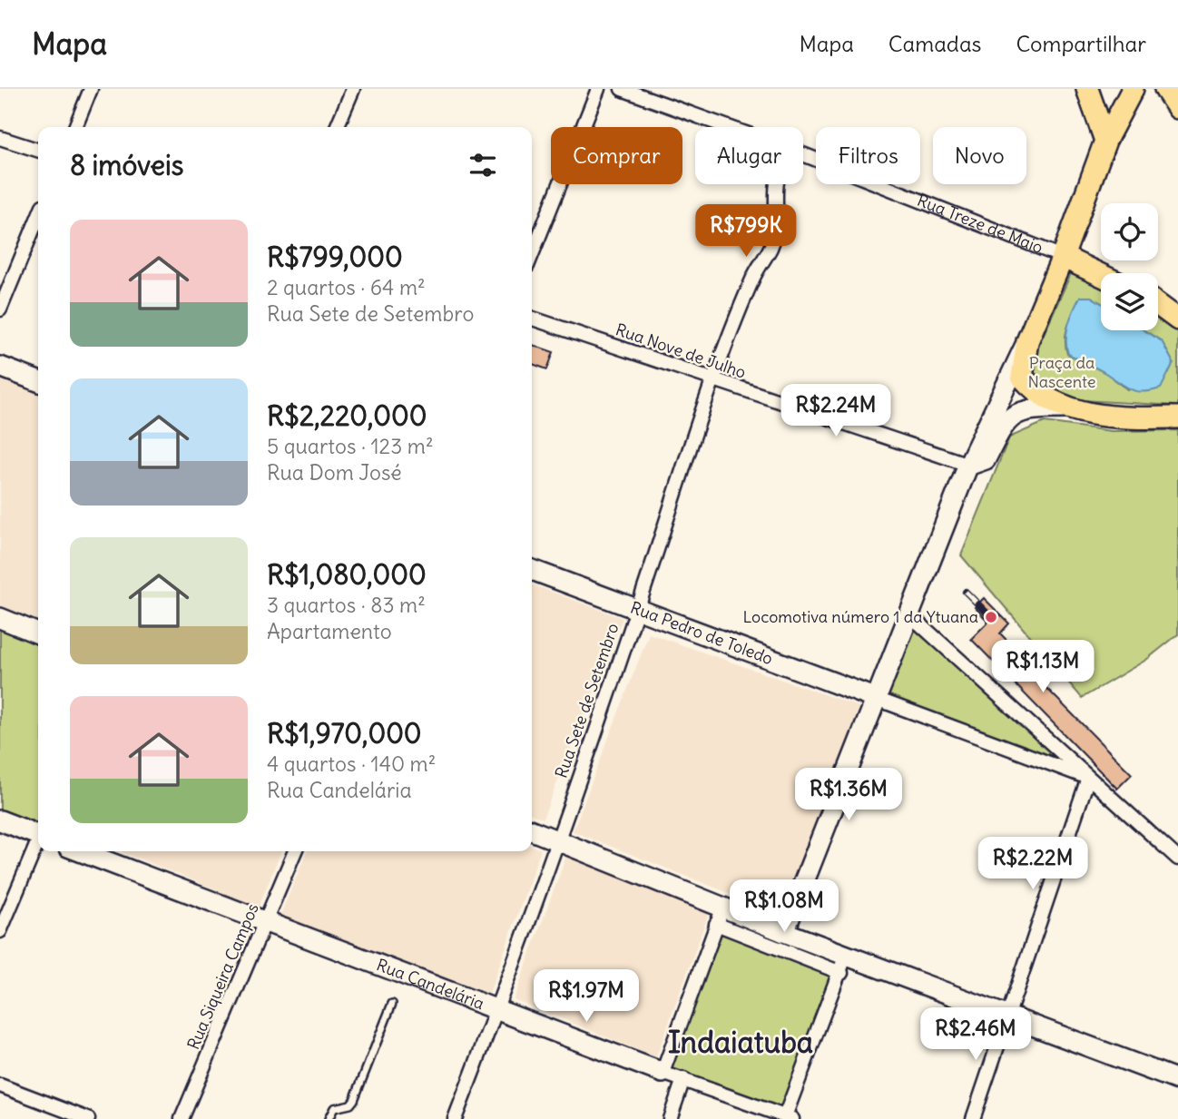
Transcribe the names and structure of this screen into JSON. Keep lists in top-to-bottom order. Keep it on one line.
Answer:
{"streets":{"main road":["Rua Treze de Maio"],"street":["Rua Nove de Julho","Rua Pedro de Toledo","Rua Sete de Setembro","Rua Siqueira Campos","Rua Candelária"]},"crossings":[["Rua Nove de Julho","Rua Sete de Setembro"],["Rua Pedro de Toledo","Rua Sete de Setembro"],["Rua Sete de Setembro","Rua Candelária"],["Rua Siqueira Campos","Rua Candelária"]],"districts":["Indaiatuba"],"parks":["Praça da Nascente"],"places":["Locomotiva número 1 da Ytuana"],"page":{"header":"Mapa","nav":["Mapa","Camadas","Compartilhar"],"chip":["Comprar","Alugar","Filtros","Novo"],"heading":"8 imóveis","list":[{"name":"R$799,000","note":"2 quartos · 64 m² · Rua Sete de Setembro"},{"name":"R$2,220,000","note":"5 quartos · 123 m² · Rua Dom José"},{"name":"R$1,080,000","note":"3 quartos · 83 m² · Apartamento"},{"name":"R$1,970,000","note":"4 quartos · 140 m² · Rua Candelária"}],"price":["R$799K","R$2.24M","R$1.13M","R$1.36M","R$2.22M","R$1.08M","R$1.97M","R$2.46M"]}}
